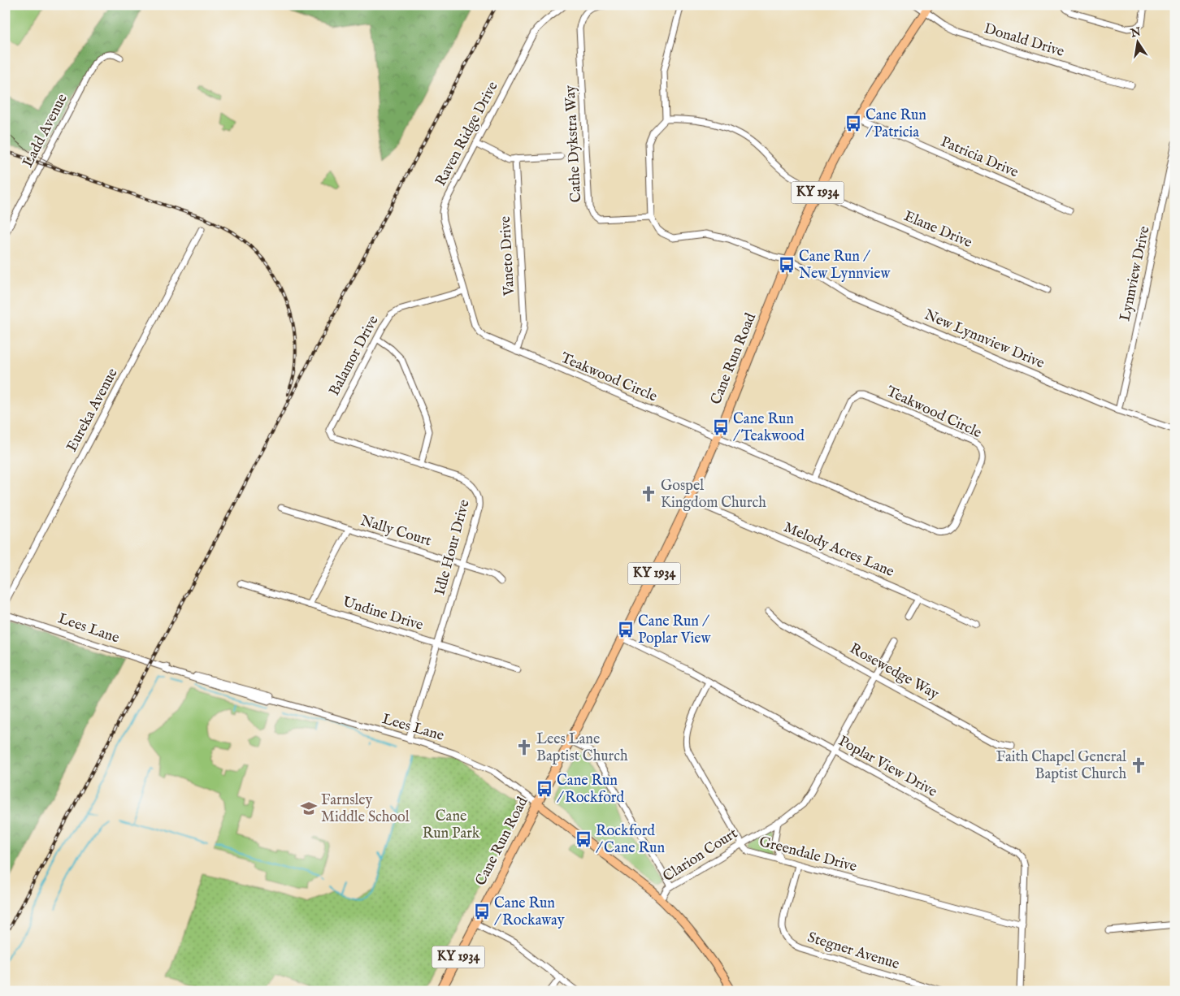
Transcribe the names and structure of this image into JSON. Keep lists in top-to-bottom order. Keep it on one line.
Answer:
{"streets":{"highway":["KY 1934","Cane Run Road"],"street":["Donald Drive","Ladd Avenue","Raven Ridge Drive","Cathe Dykstra Way","Patricia Drive","Elane Drive","Vaneto Drive","Lynnview Drive","New Lynnview Drive","Balamor Drive","Teakwood Circle","Eureka Avenue","Nally Court","Idle Hour Drive","Melody Acres Lane","Undine Drive","Lees Lane","Rosewedge Way","Poplar View Drive","Greendale Drive","Clarion Court","Stegner Avenue"]},"crossings":[["Donald Drive","Cane Run Road"],["Raven Ridge Drive","Balamor Drive"],["Raven Ridge Drive","Teakwood Circle"],["Cathe Dykstra Way","New Lynnview Drive"],["Patricia Drive","Cane Run Road"],["Elane Drive","Cane Run Road"],["Vaneto Drive","Teakwood Circle"],["Lynnview Drive","New Lynnview Drive"],["New Lynnview Drive","Cane Run Road"],["Balamor Drive","Teakwood Circle"],["Balamor Drive","Idle Hour Drive"],["Cane Run Road","Teakwood Circle"],["Cane Run Road","Melody Acres Lane"],["Cane Run Road","Lees Lane"],["Cane Run Road","Poplar View Drive"],["Nally Court","Idle Hour Drive"],["Idle Hour Drive","Undine Drive"],["Idle Hour Drive","Lees Lane"],["Rosewedge Way","Clarion Court"],["Poplar View Drive","Greendale Drive"],["Poplar View Drive","Clarion Court"],["Greendale Drive","Clarion Court"],["Greendale Drive","Stegner Avenue"]],"parks":["Cane Run Park"],"places":{"bus stop":["Cane Run / Patricia","Cane Run / New Lynnview","Cane Run / Teakwood","Cane Run / Poplar View","Cane Run / Rockford","Rockford / Cane Run","Cane Run / Rockaway"],"church":["Gospel Kingdom Church","Lees Lane Baptist Church","Faith Chapel General Baptist Church"],"school or university":["Farnsley Middle School"]},"north":"top"}
